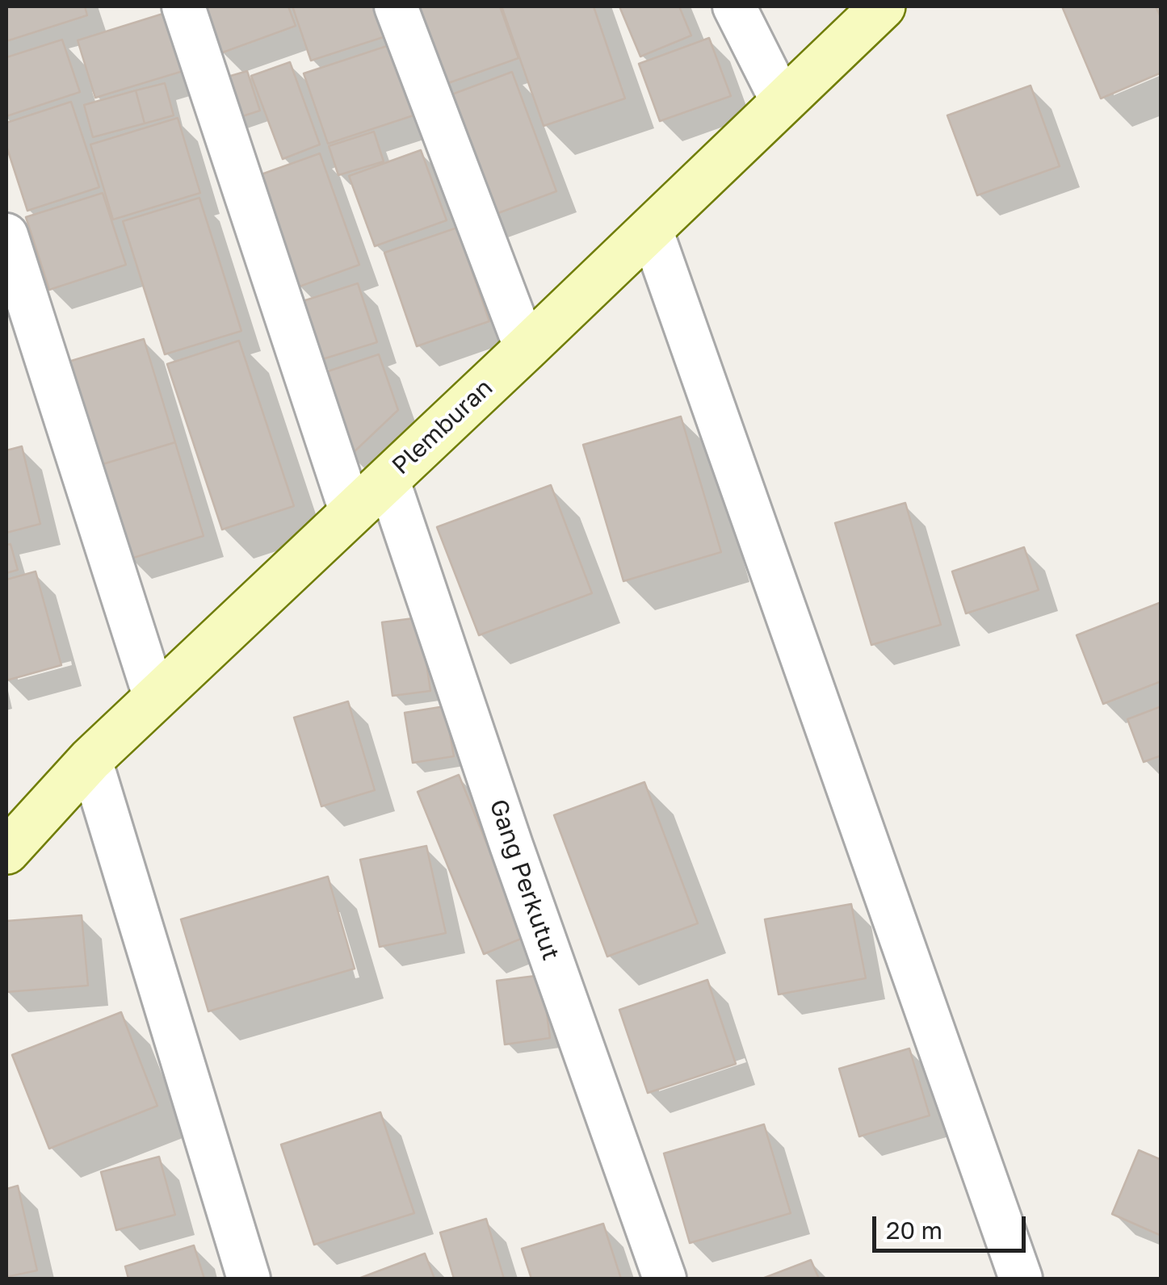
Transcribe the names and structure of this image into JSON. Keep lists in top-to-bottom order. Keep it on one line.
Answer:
{"streets":{"street":["Plemburan","Gang Perkutut"]},"crossings":[["Plemburan","Gang Perkutut"]],"scale_bar":"20 m"}
